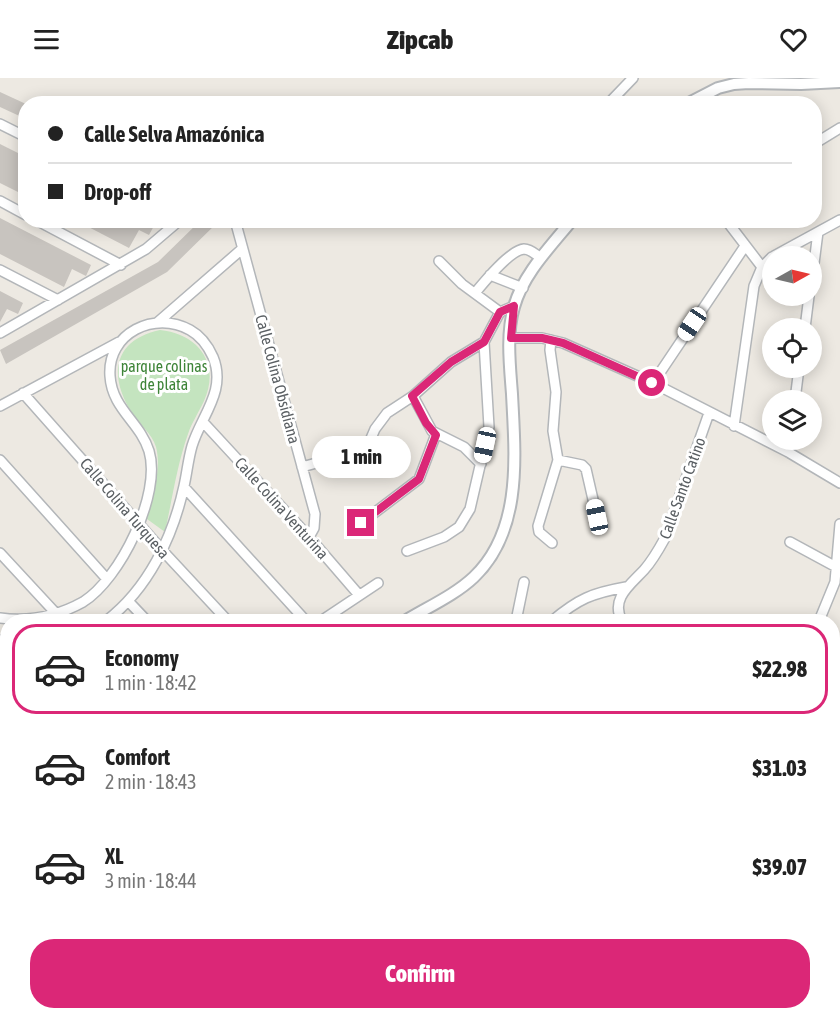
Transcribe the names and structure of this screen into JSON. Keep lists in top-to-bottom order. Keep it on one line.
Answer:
{"streets":{"street":["Calle Colina Obsidiana","Calle Santo Catino","Calle Colina Turquesa","Calle Colina Venturina"]},"crossings":[["Calle Colina Obsidiana","Calle Colina Venturina"]],"parks":["parque colinas de plata"],"north":"right","page":{"header":"Zipcab","banner":["Calle Selva Amazónica","Drop-off"],"bubble":"1 min","list":[{"name":"Economy","note":"1 min · 18:42","value":"$22.98"},{"name":"Comfort","note":"2 min · 18:43","value":"$31.03"},{"name":"XL","note":"3 min · 18:44","value":"$39.07"}],"buttons":"Confirm"}}
